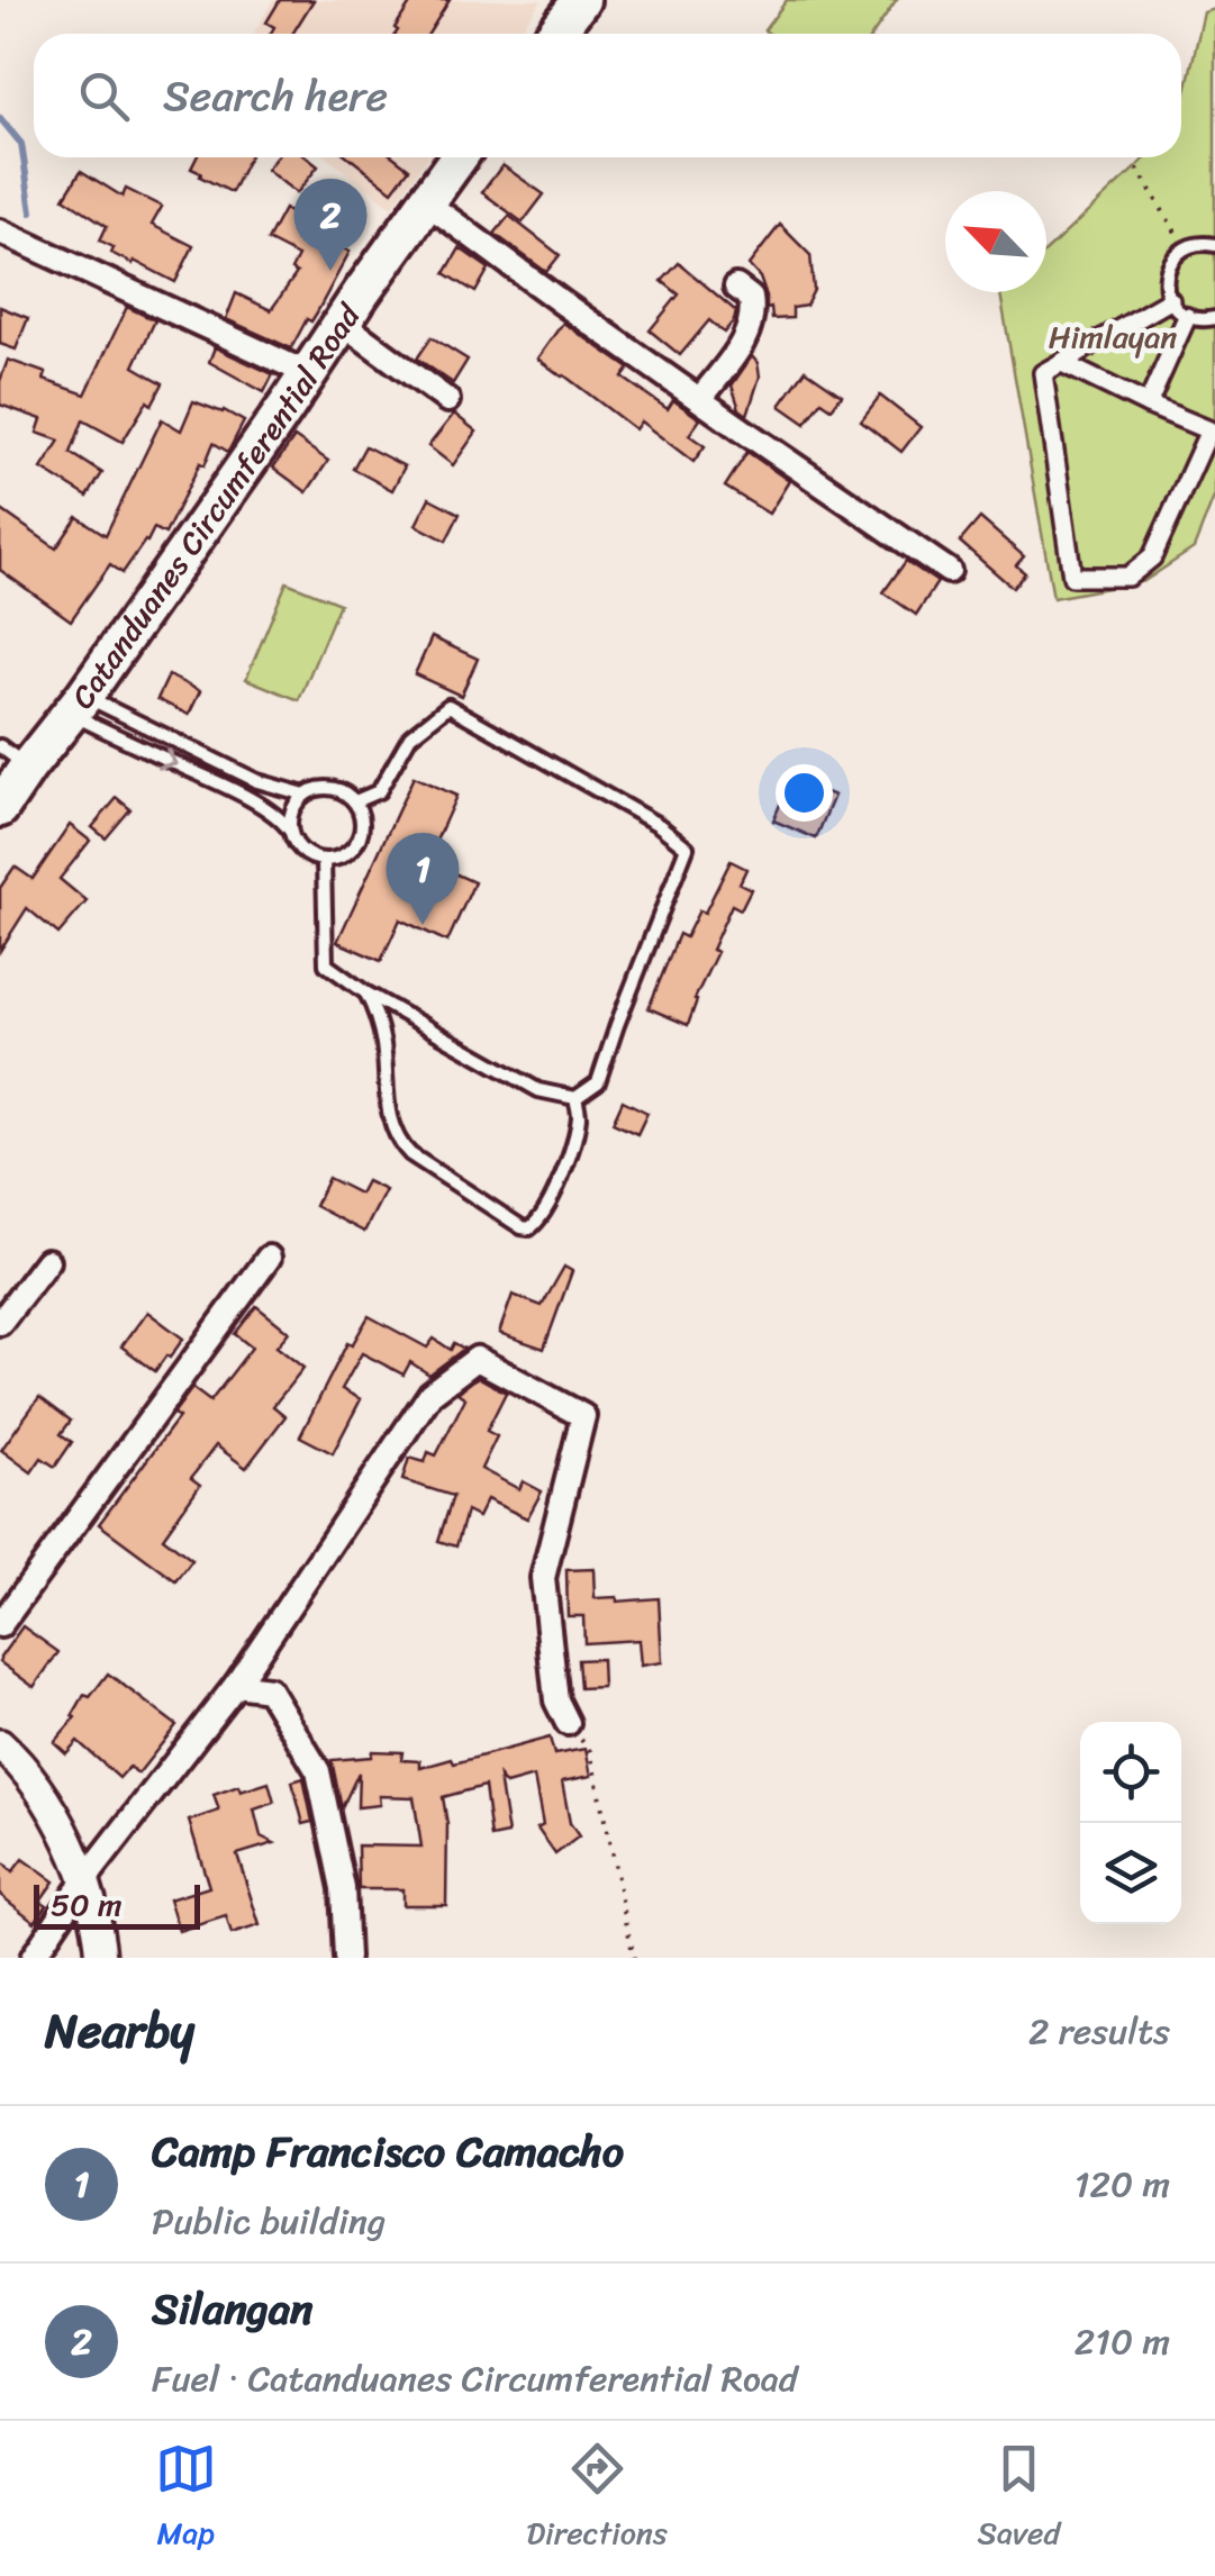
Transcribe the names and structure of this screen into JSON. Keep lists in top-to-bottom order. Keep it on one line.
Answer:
{"streets":{"main road":["Catanduanes Circumferential Road"]},"parks":["Himlayan"],"scale_bar":"50 m","north":"top left","page":{"search":"Search here","pins":["2","1"],"scale":"50 m","heading":["Nearby","2 results"],"list":[{"mark":"1","name":"Camp Francisco Camacho","note":"Public building","value":"120 m"},{"mark":"2","name":"Silangan","note":"Fuel · Catanduanes Circumferential Road","value":"210 m"}],"nav":["Map","Directions","Saved"]}}
